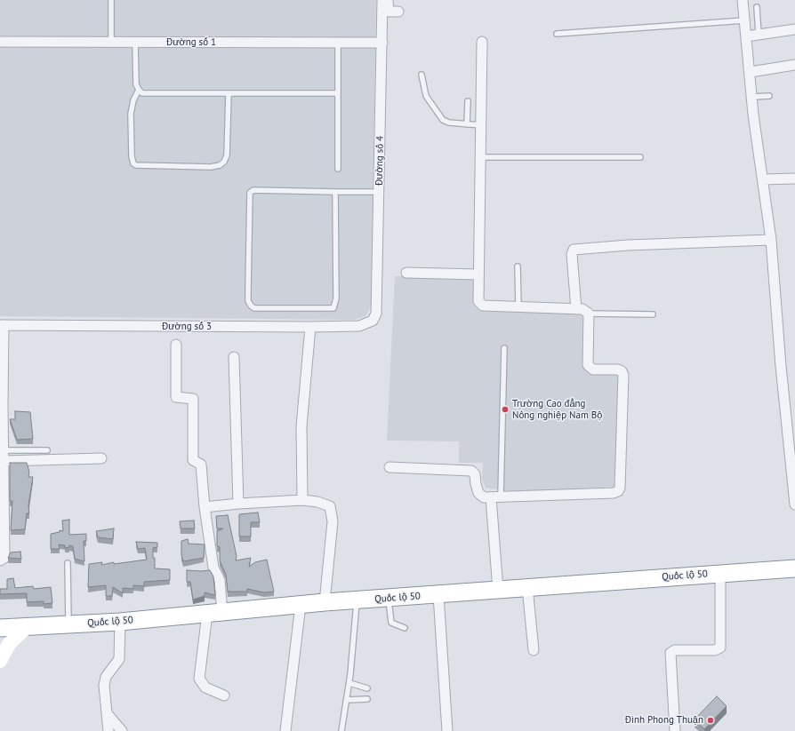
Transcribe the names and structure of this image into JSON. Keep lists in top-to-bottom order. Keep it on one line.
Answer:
{"streets":{"highway":["Quốc lộ 50"],"street":["Đường số 1","Đường số 4","Đường số 3"]},"crossings":[["Đường số 1","Đường số 4"],["Đường số 4","Đường số 3"]],"places":["Trường Cao đẳng Nông nghiệp Nam Bộ","Đình Phong Thuận"]}
